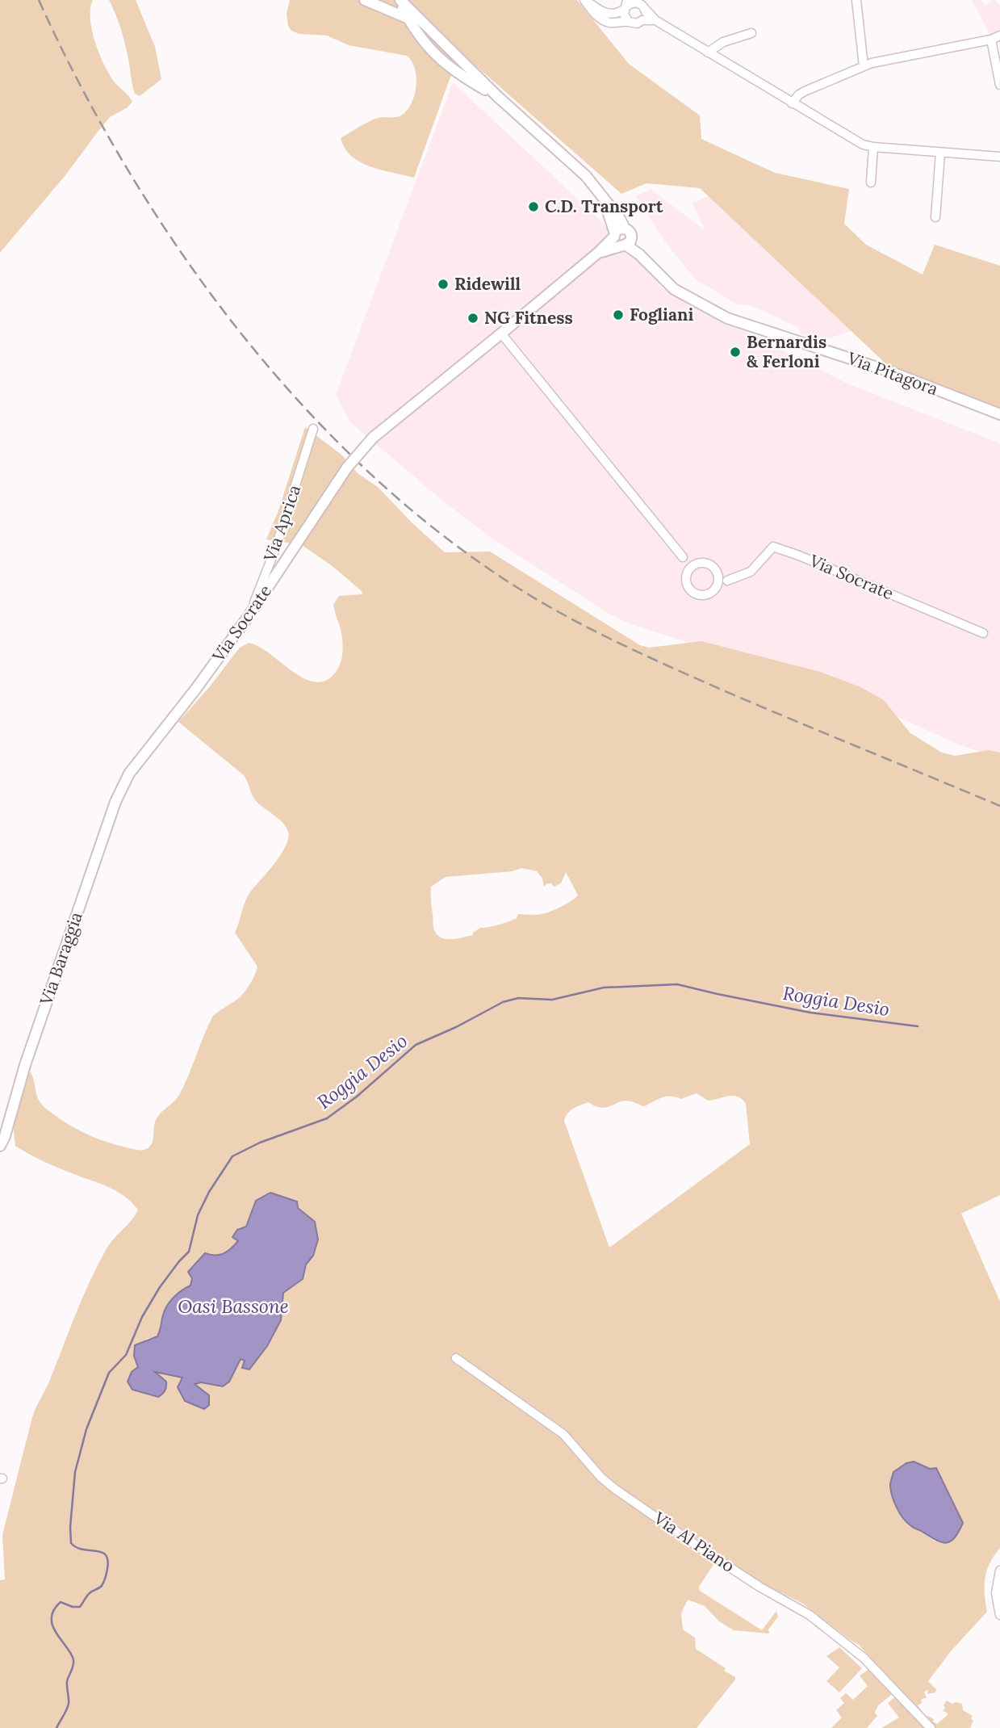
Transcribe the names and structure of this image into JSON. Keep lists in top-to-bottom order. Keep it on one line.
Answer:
{"streets":{"street":["Via Pitagora","Via Aprica","Via Socrate","Via Baraggia","Via Al Piano"]},"crossings":[["Via Aprica","Via Socrate"],["Via Socrate","Via Baraggia"]],"water":["Roggia Desio","Oasi Bassone"],"places":["C.D. Transport","Ridewill","Fogliani","NG Fitness","Bernardis & Ferloni"]}
